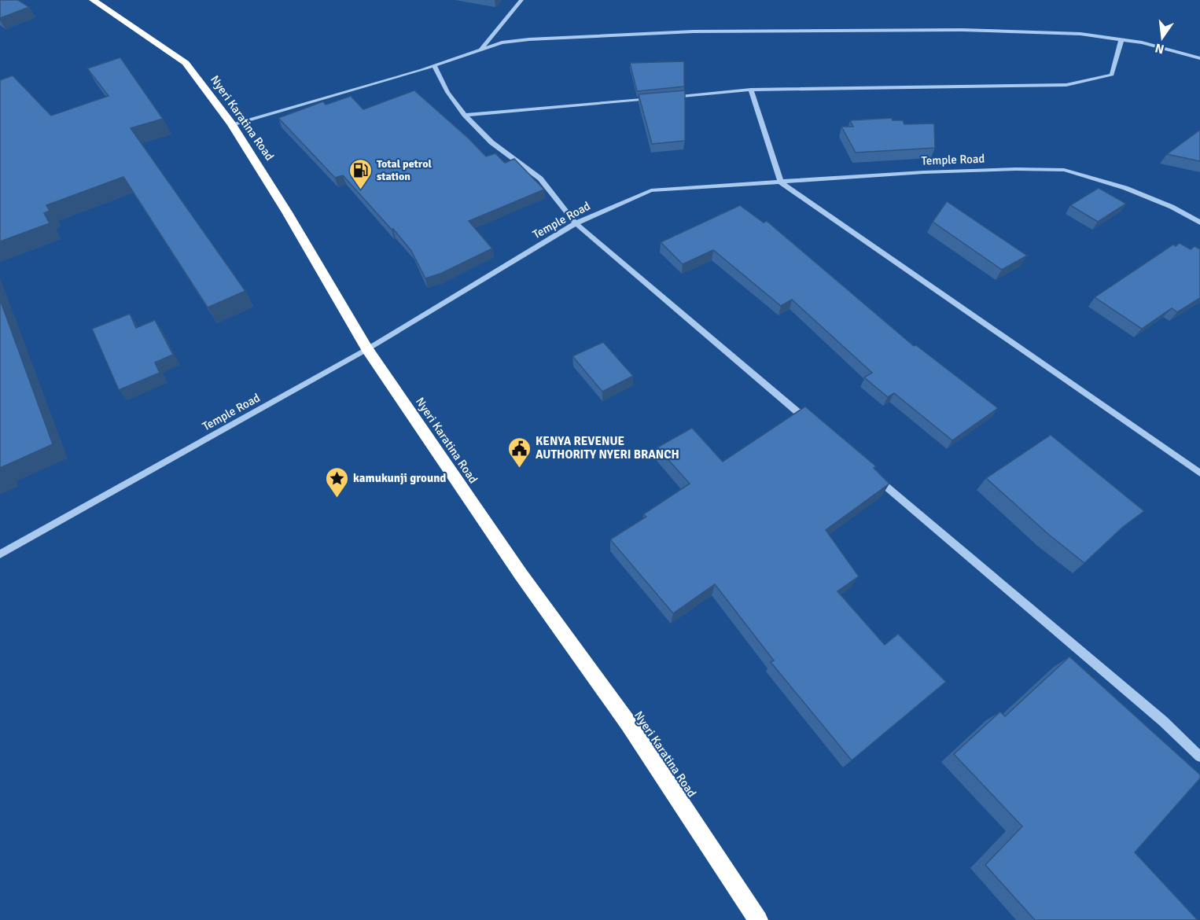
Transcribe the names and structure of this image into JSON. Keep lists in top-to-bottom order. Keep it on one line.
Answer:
{"streets":{"highway":["Nyeri Karatina Road"],"street":["Temple Road"]},"crossings":[["Nyeri Karatina Road","Temple Road"]],"places":{"fuel station":["Total petrol station"],"public building":["KENYA REVENUE AUTHORITY NYERI BRANCH"],"place":["kamukunji ground"]},"north":"bottom"}
